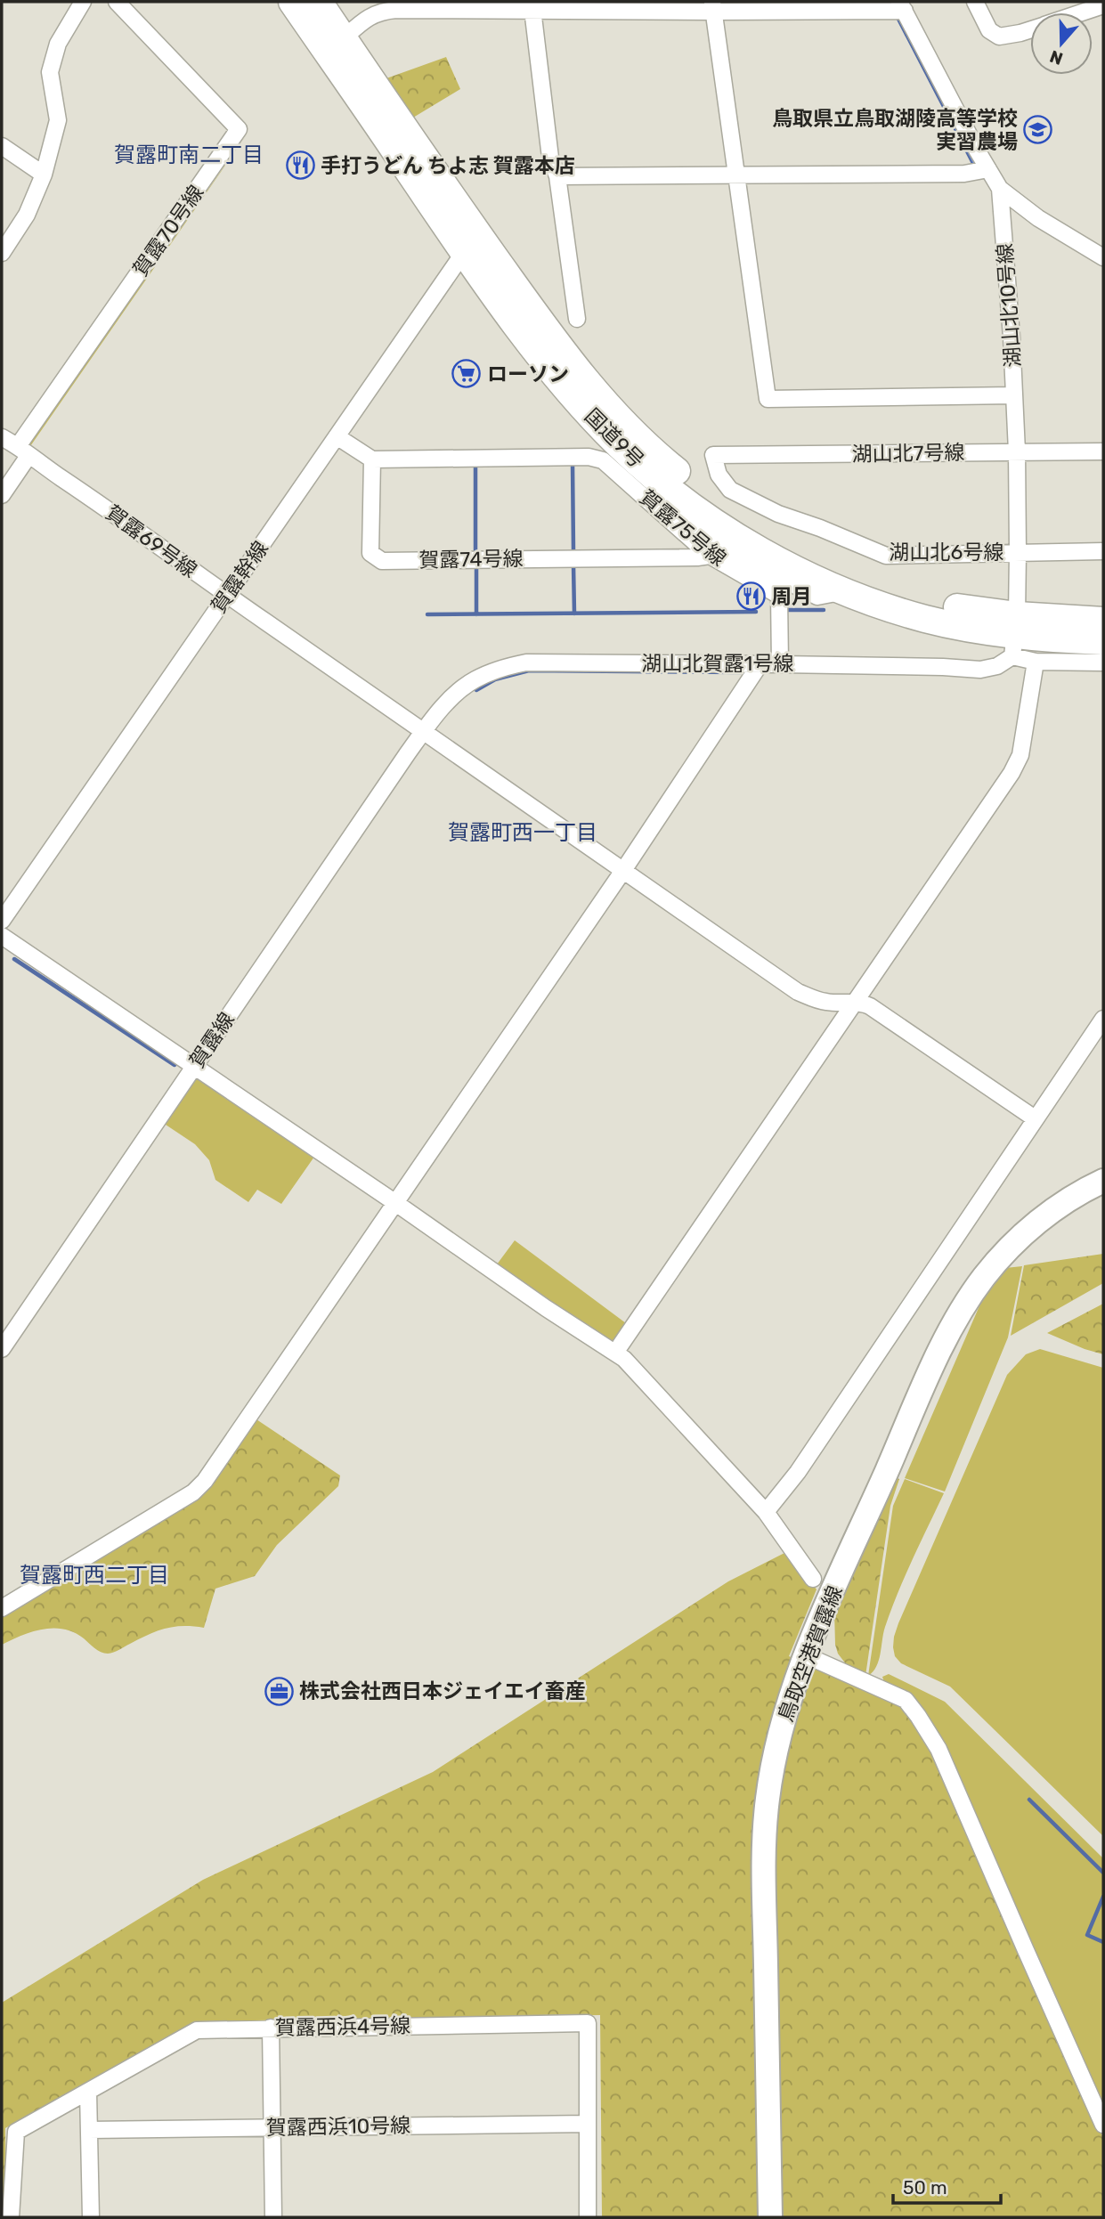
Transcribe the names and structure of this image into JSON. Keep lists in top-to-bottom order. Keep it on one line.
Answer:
{"streets":{"highway":["国道9号"],"main road":["鳥取空港賀露線"],"street":["賀露70号線","湖山北10号線","湖山北7号線","賀露75号線","賀露69号線","湖山北6号線","賀露74号線","賀露幹線","湖山北賀露1号線","賀露線","賀露西浜4号線","賀露西浜10号線"]},"crossings":[["賀露70号線","賀露69号線"],["湖山北10号線","国道9号"],["湖山北10号線","湖山北7号線"],["湖山北10号線","湖山北6号線"],["湖山北10号線","湖山北賀露1号線"],["国道9号","賀露幹線"],["国道9号","湖山北賀露1号線"],["湖山北7号線","湖山北6号線"],["賀露75号線","賀露74号線"],["賀露75号線","湖山北賀露1号線"],["賀露69号線","賀露幹線"],["賀露69号線","湖山北賀露1号線"],["賀露69号線","賀露線"],["湖山北賀露1号線","賀露線"],["賀露西浜4号線","賀露西浜10号線"]],"districts":["賀露町南二丁目","賀露町西一丁目","賀露町西二丁目"],"places":{"school or university":["鳥取県立鳥取湖陵高等学校 実習農場"],"restaurant":["手打うどん ちよ志 賀露本店","周月"],"supermarket":["ローソン"],"office":["株式会社西日本ジェイエイ畜産"]},"scale_bar":"50 m","north":"bottom"}
